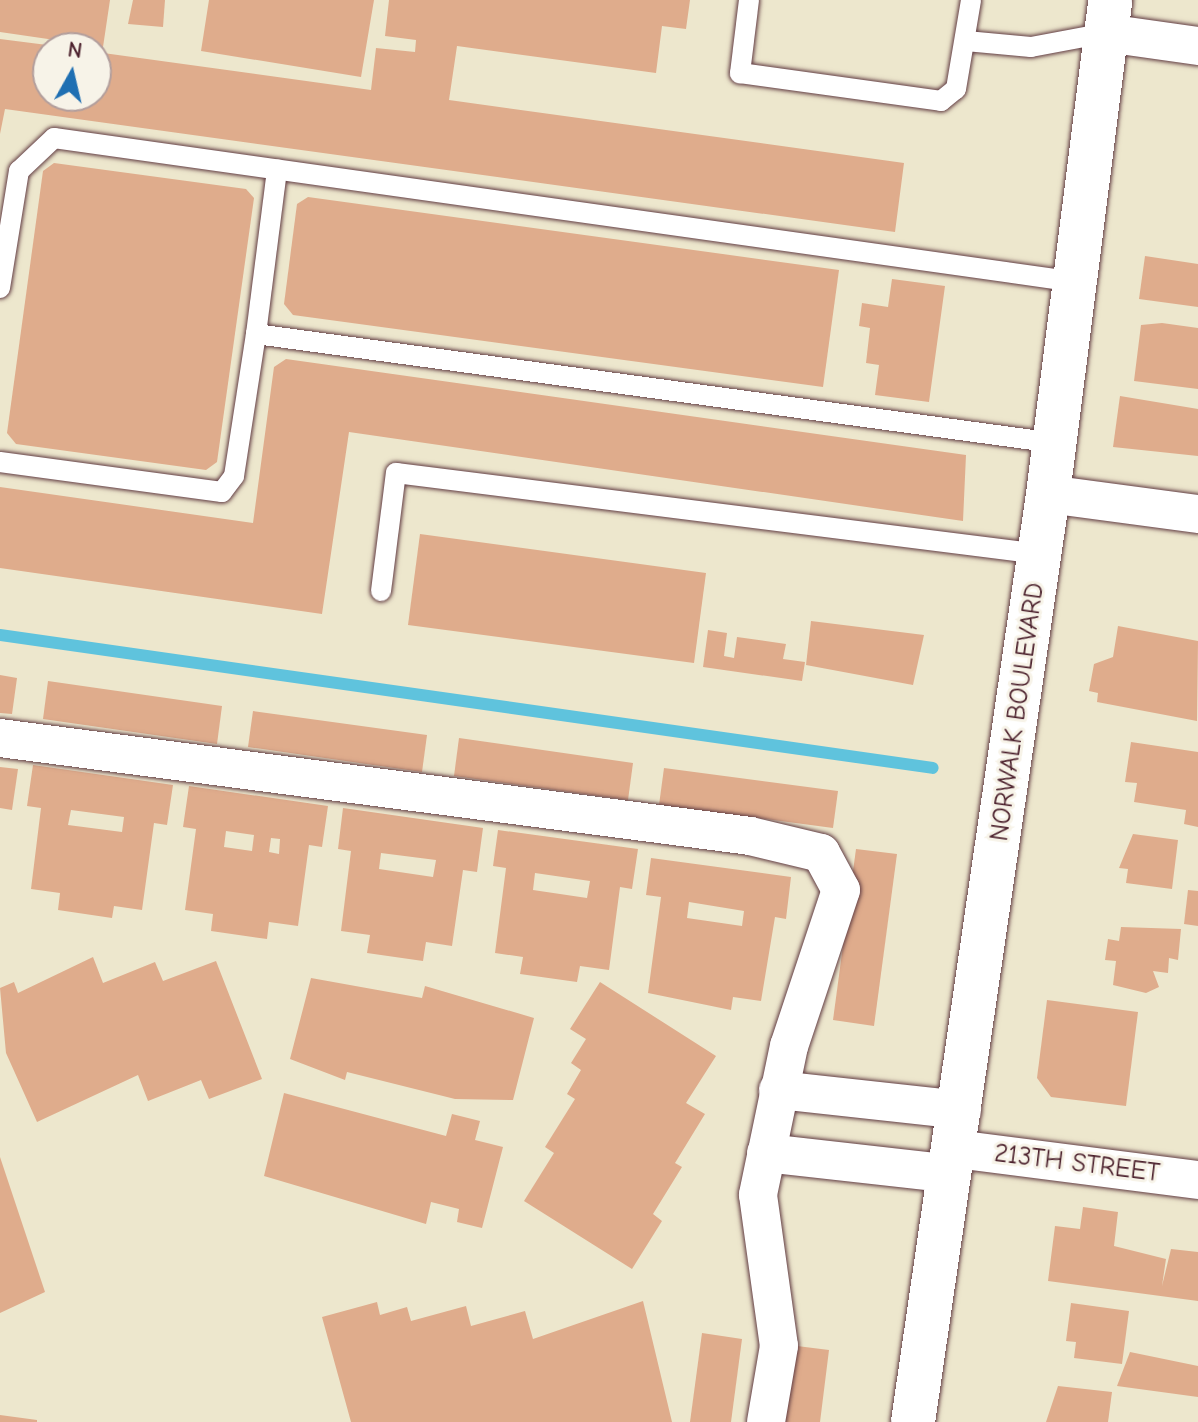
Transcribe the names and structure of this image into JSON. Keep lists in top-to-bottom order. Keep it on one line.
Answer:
{"streets":{"main road":["NORWALK BOULEVARD"],"street":["213TH STREET"]},"crossings":[["NORWALK BOULEVARD","213TH STREET"]],"north":"top"}
